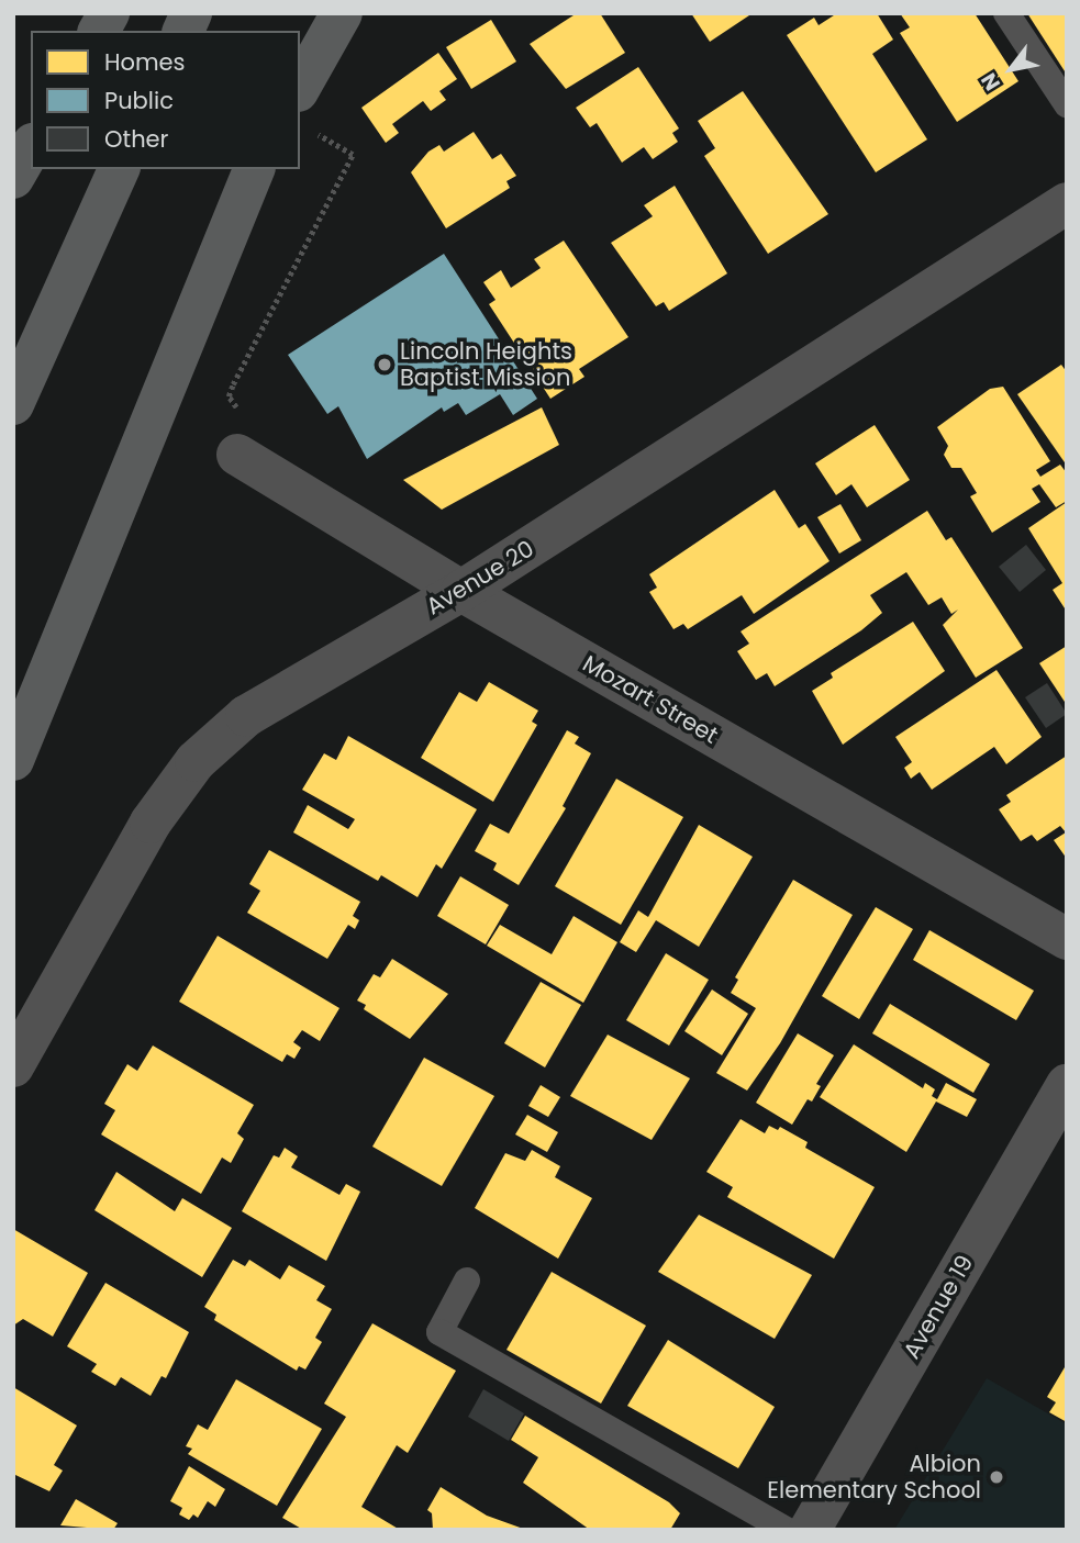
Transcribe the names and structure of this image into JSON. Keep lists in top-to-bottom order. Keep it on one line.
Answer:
{"streets":{"street":["Avenue 20","Mozart Street","Avenue 19"]},"crossings":[["Avenue 20","Mozart Street"]],"places":["Lincoln Heights Baptist Mission","Albion Elementary School"],"legend":["Homes","Public","Other"],"north":"bottom left"}
